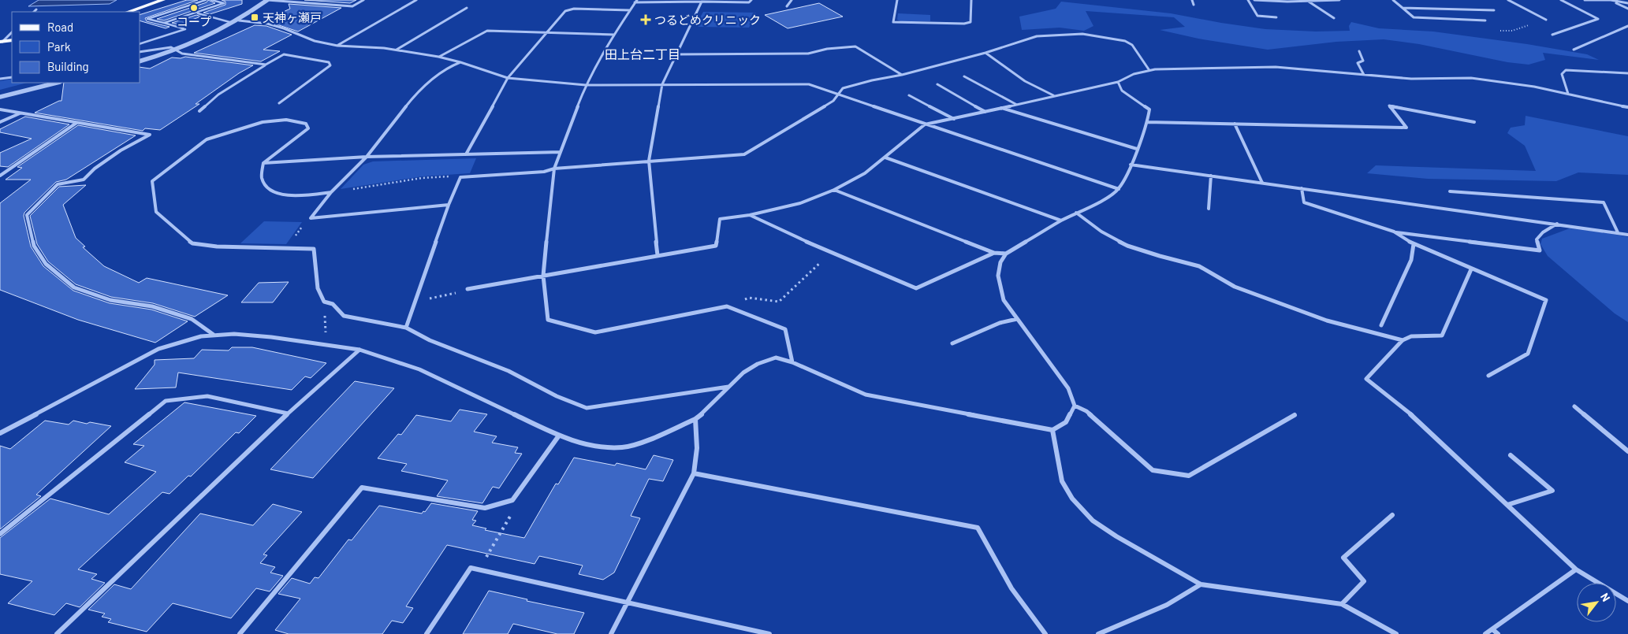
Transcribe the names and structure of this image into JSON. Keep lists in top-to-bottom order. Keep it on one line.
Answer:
{"districts":["田上台二丁目"],"places":{"other":["コープ"],"transit":["天神ヶ瀬戸"],"health":["つるどめクリニック"]},"legend":["Road","Park","Building"],"north":"top right"}
